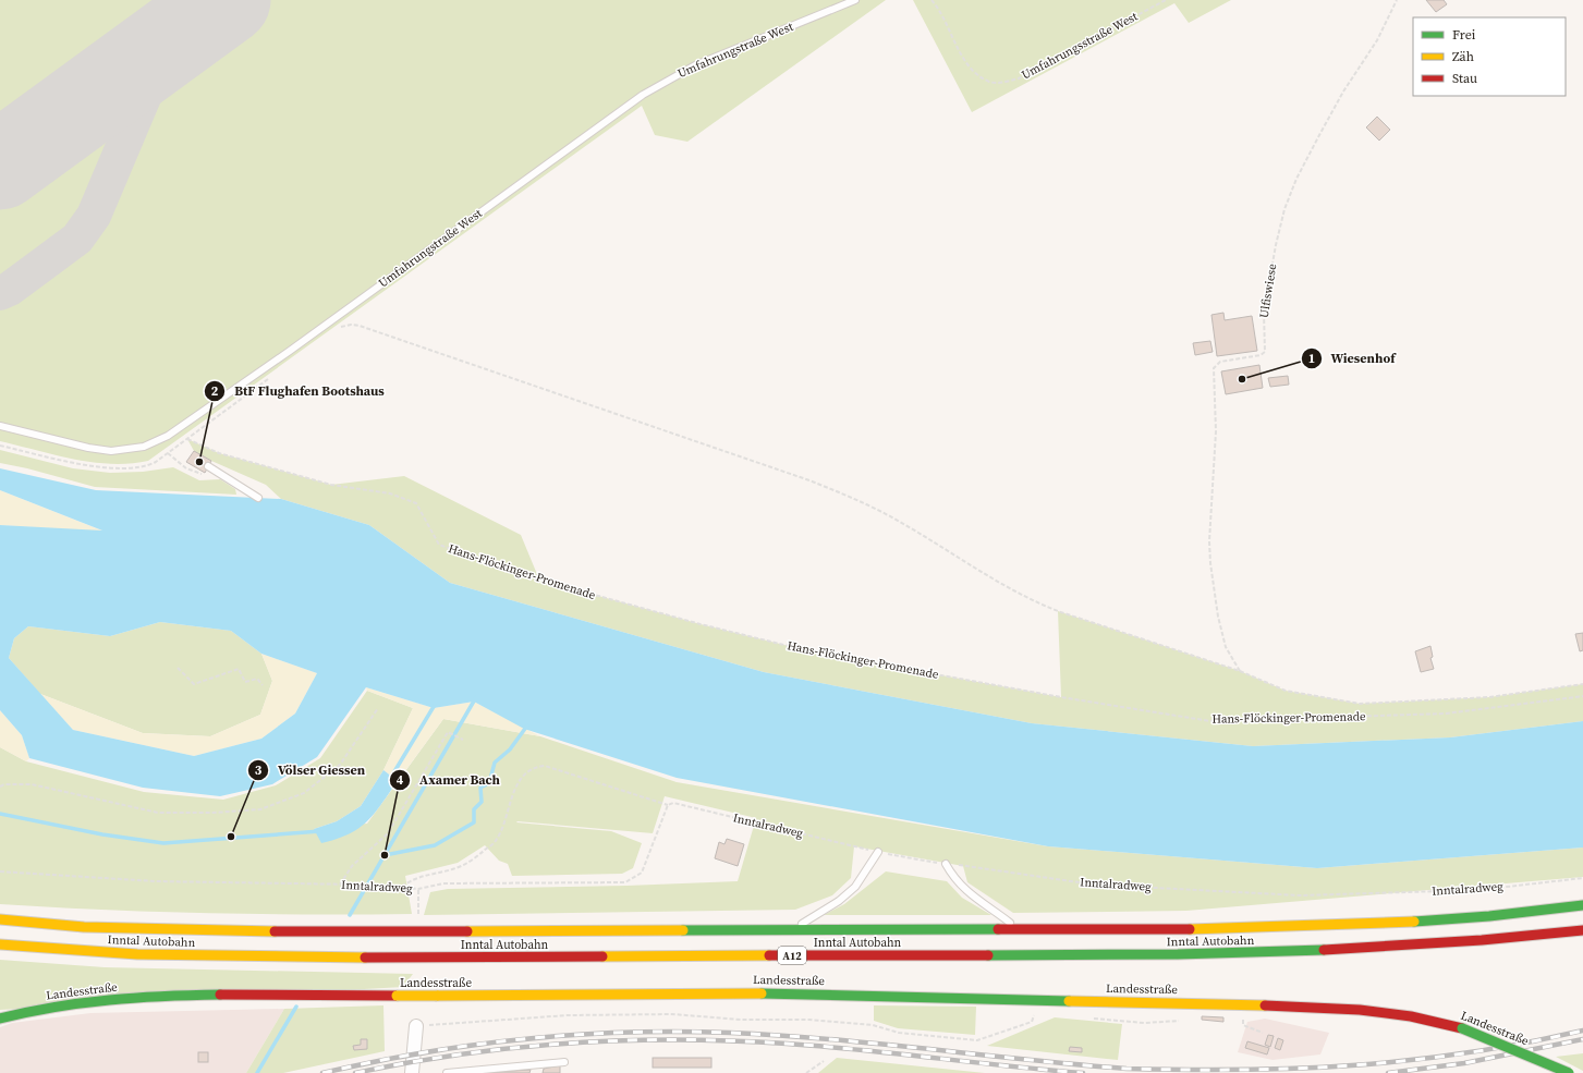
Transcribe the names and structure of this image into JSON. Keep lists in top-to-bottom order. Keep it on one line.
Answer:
{"streets":{"main road":["Inntal Autobahn","A12","Landesstraße"],"lane":["Umfahrungstraße West"],"path":["Umfahrungsstraße West","Ulfiswiese","Hans-Flöckinger-Promenade","Inntalradweg"]},"places":["Wiesenhof","BtF Flughafen Bootshaus","Völser Giessen","Axamer Bach"],"legend":["Frei","Zäh","Stau"]}
